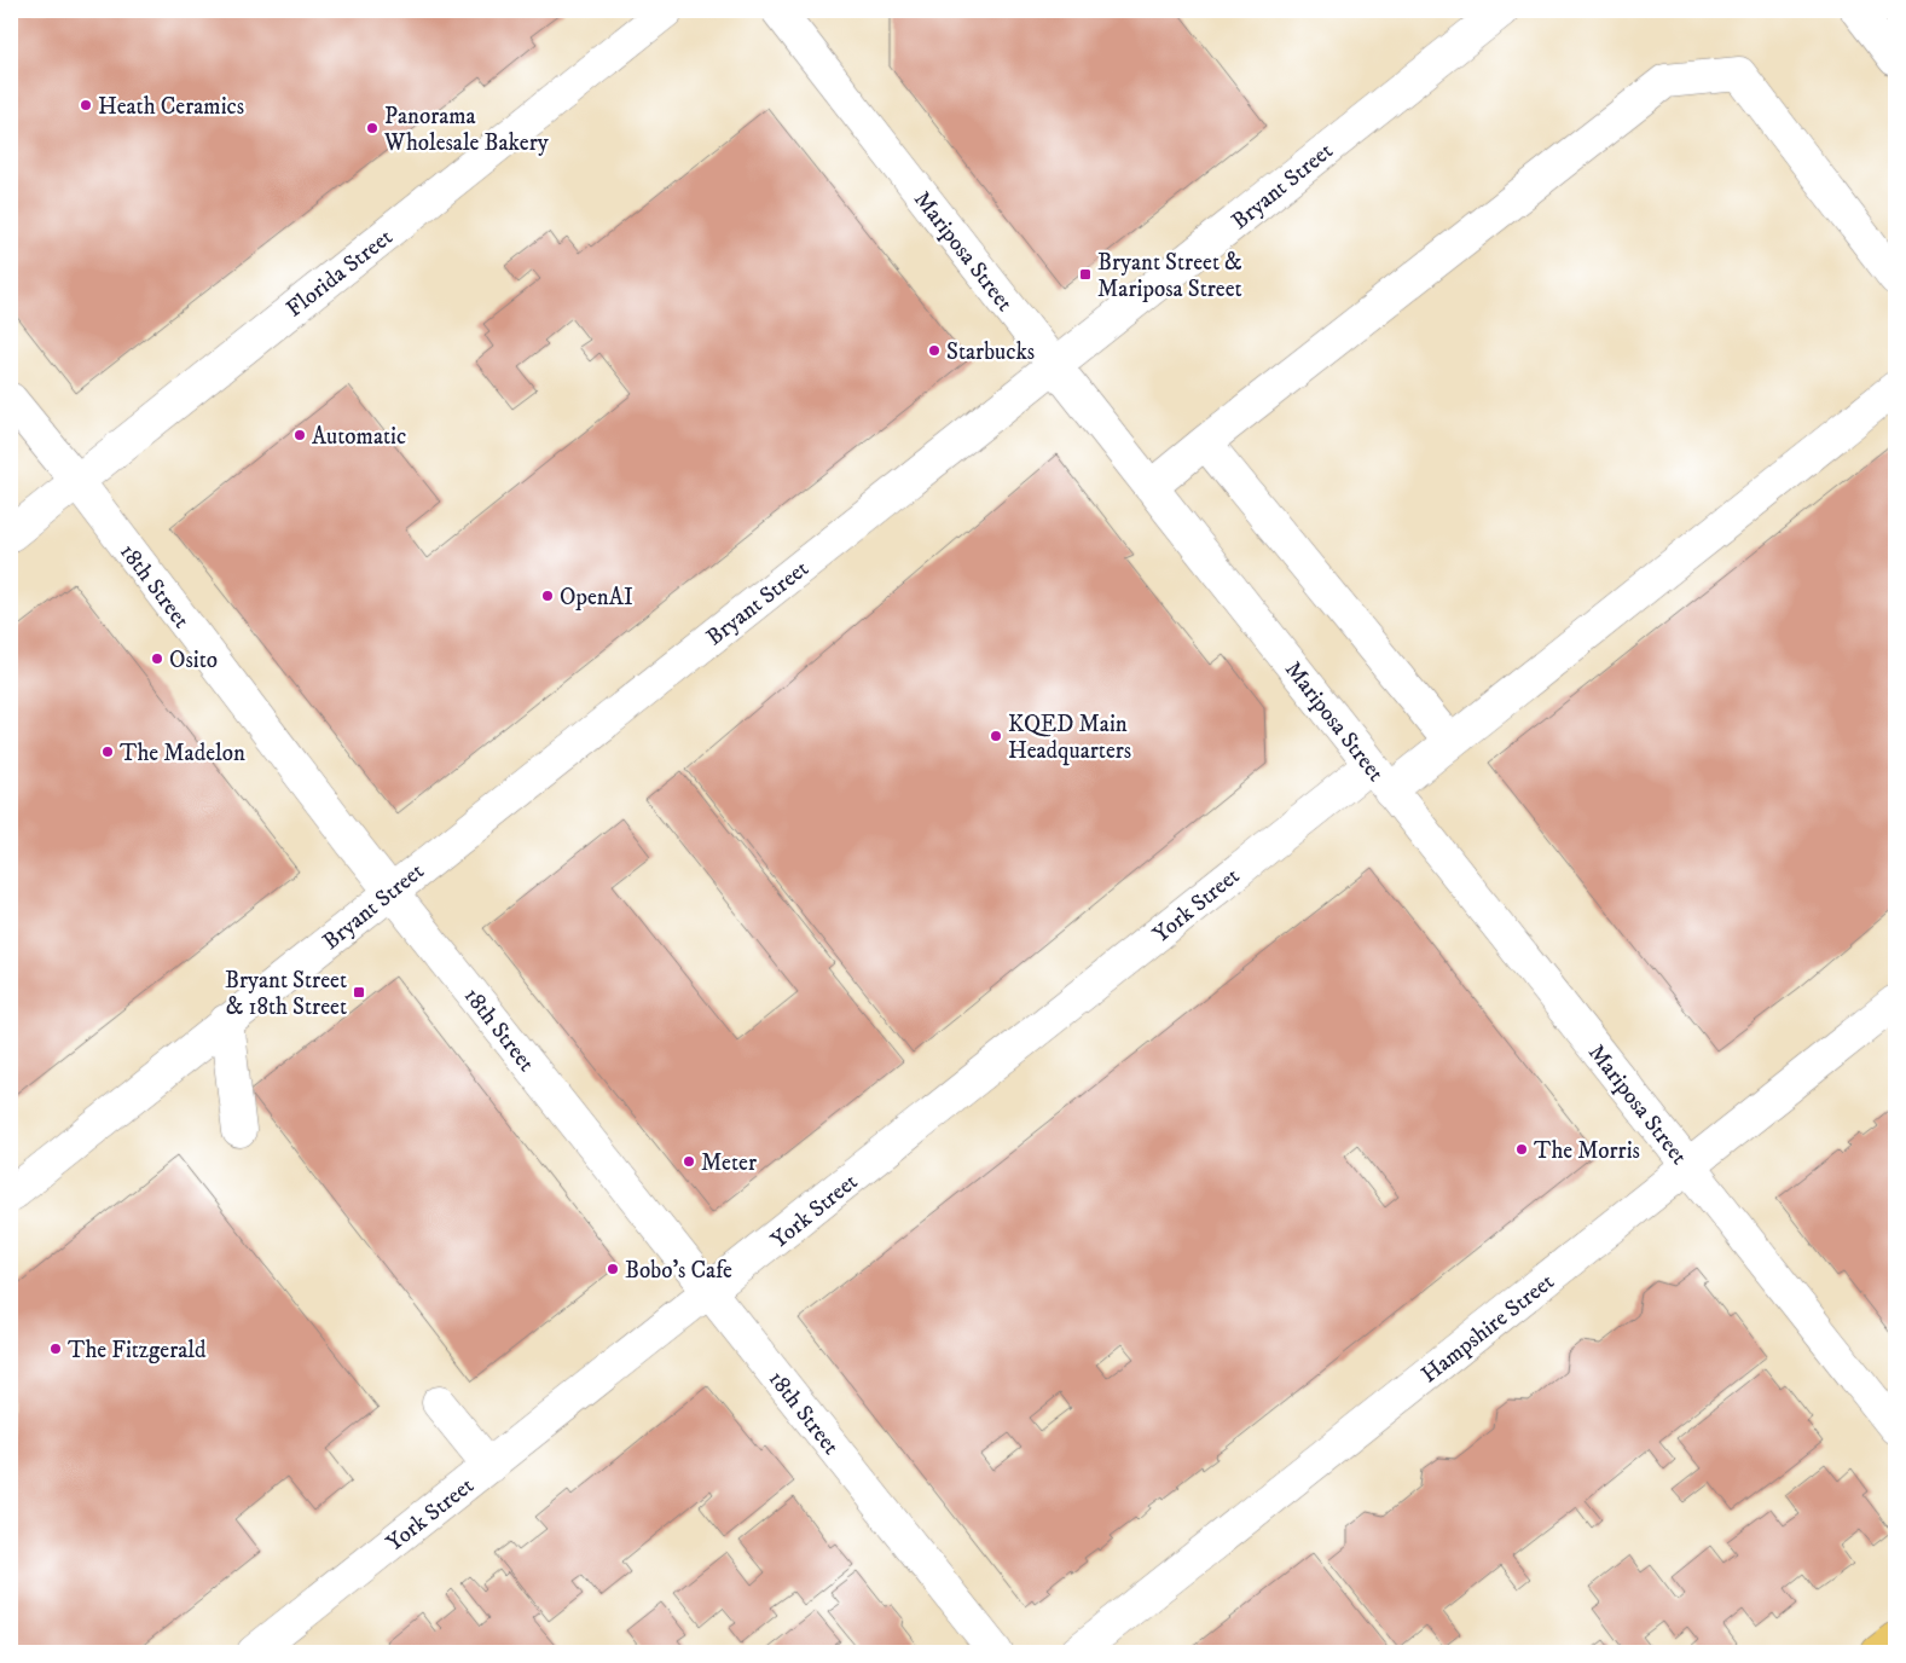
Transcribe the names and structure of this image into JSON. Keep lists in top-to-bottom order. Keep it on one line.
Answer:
{"streets":{"street":["Bryant Street","Mariposa Street","Florida Street","18th Street","York Street","Hampshire Street"]},"crossings":[["Bryant Street","Mariposa Street"],["Bryant Street","18th Street"],["Mariposa Street","York Street"],["Mariposa Street","Hampshire Street"],["Florida Street","18th Street"],["18th Street","York Street"]],"places":{"other":["Heath Ceramics","Panorama Wholesale Bakery","Starbucks","Automatic","OpenAI","Osito","KQED Main Headquarters","The Madelon","The Morris","Meter","Bobo’s Cafe","The Fitzgerald"],"transit":["Bryant Street & Mariposa Street","Bryant Street & 18th Street"]}}
